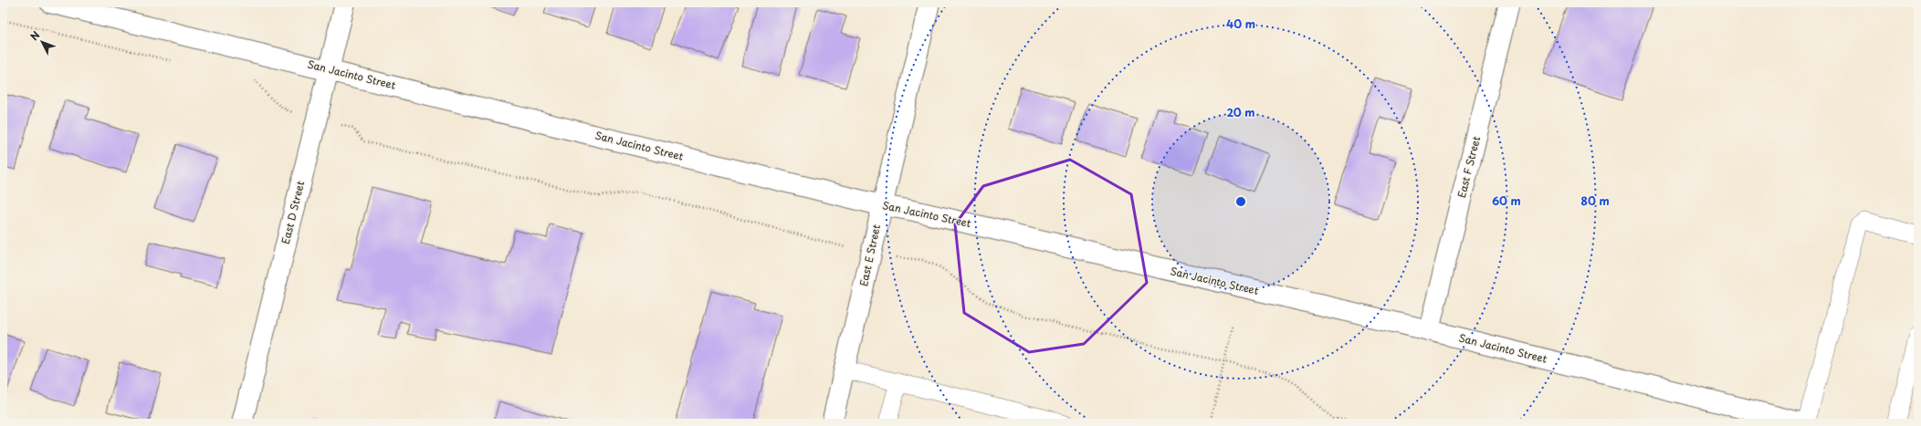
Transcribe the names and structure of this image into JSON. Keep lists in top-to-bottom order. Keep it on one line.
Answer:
{"streets":{"street":["San Jacinto Street","East F Street","East D Street","East E Street"]},"crossings":[["San Jacinto Street","East F Street"],["San Jacinto Street","East D Street"],["San Jacinto Street","East E Street"]],"north":"top left","rings":["40 m","20 m","60 m","80 m"]}
